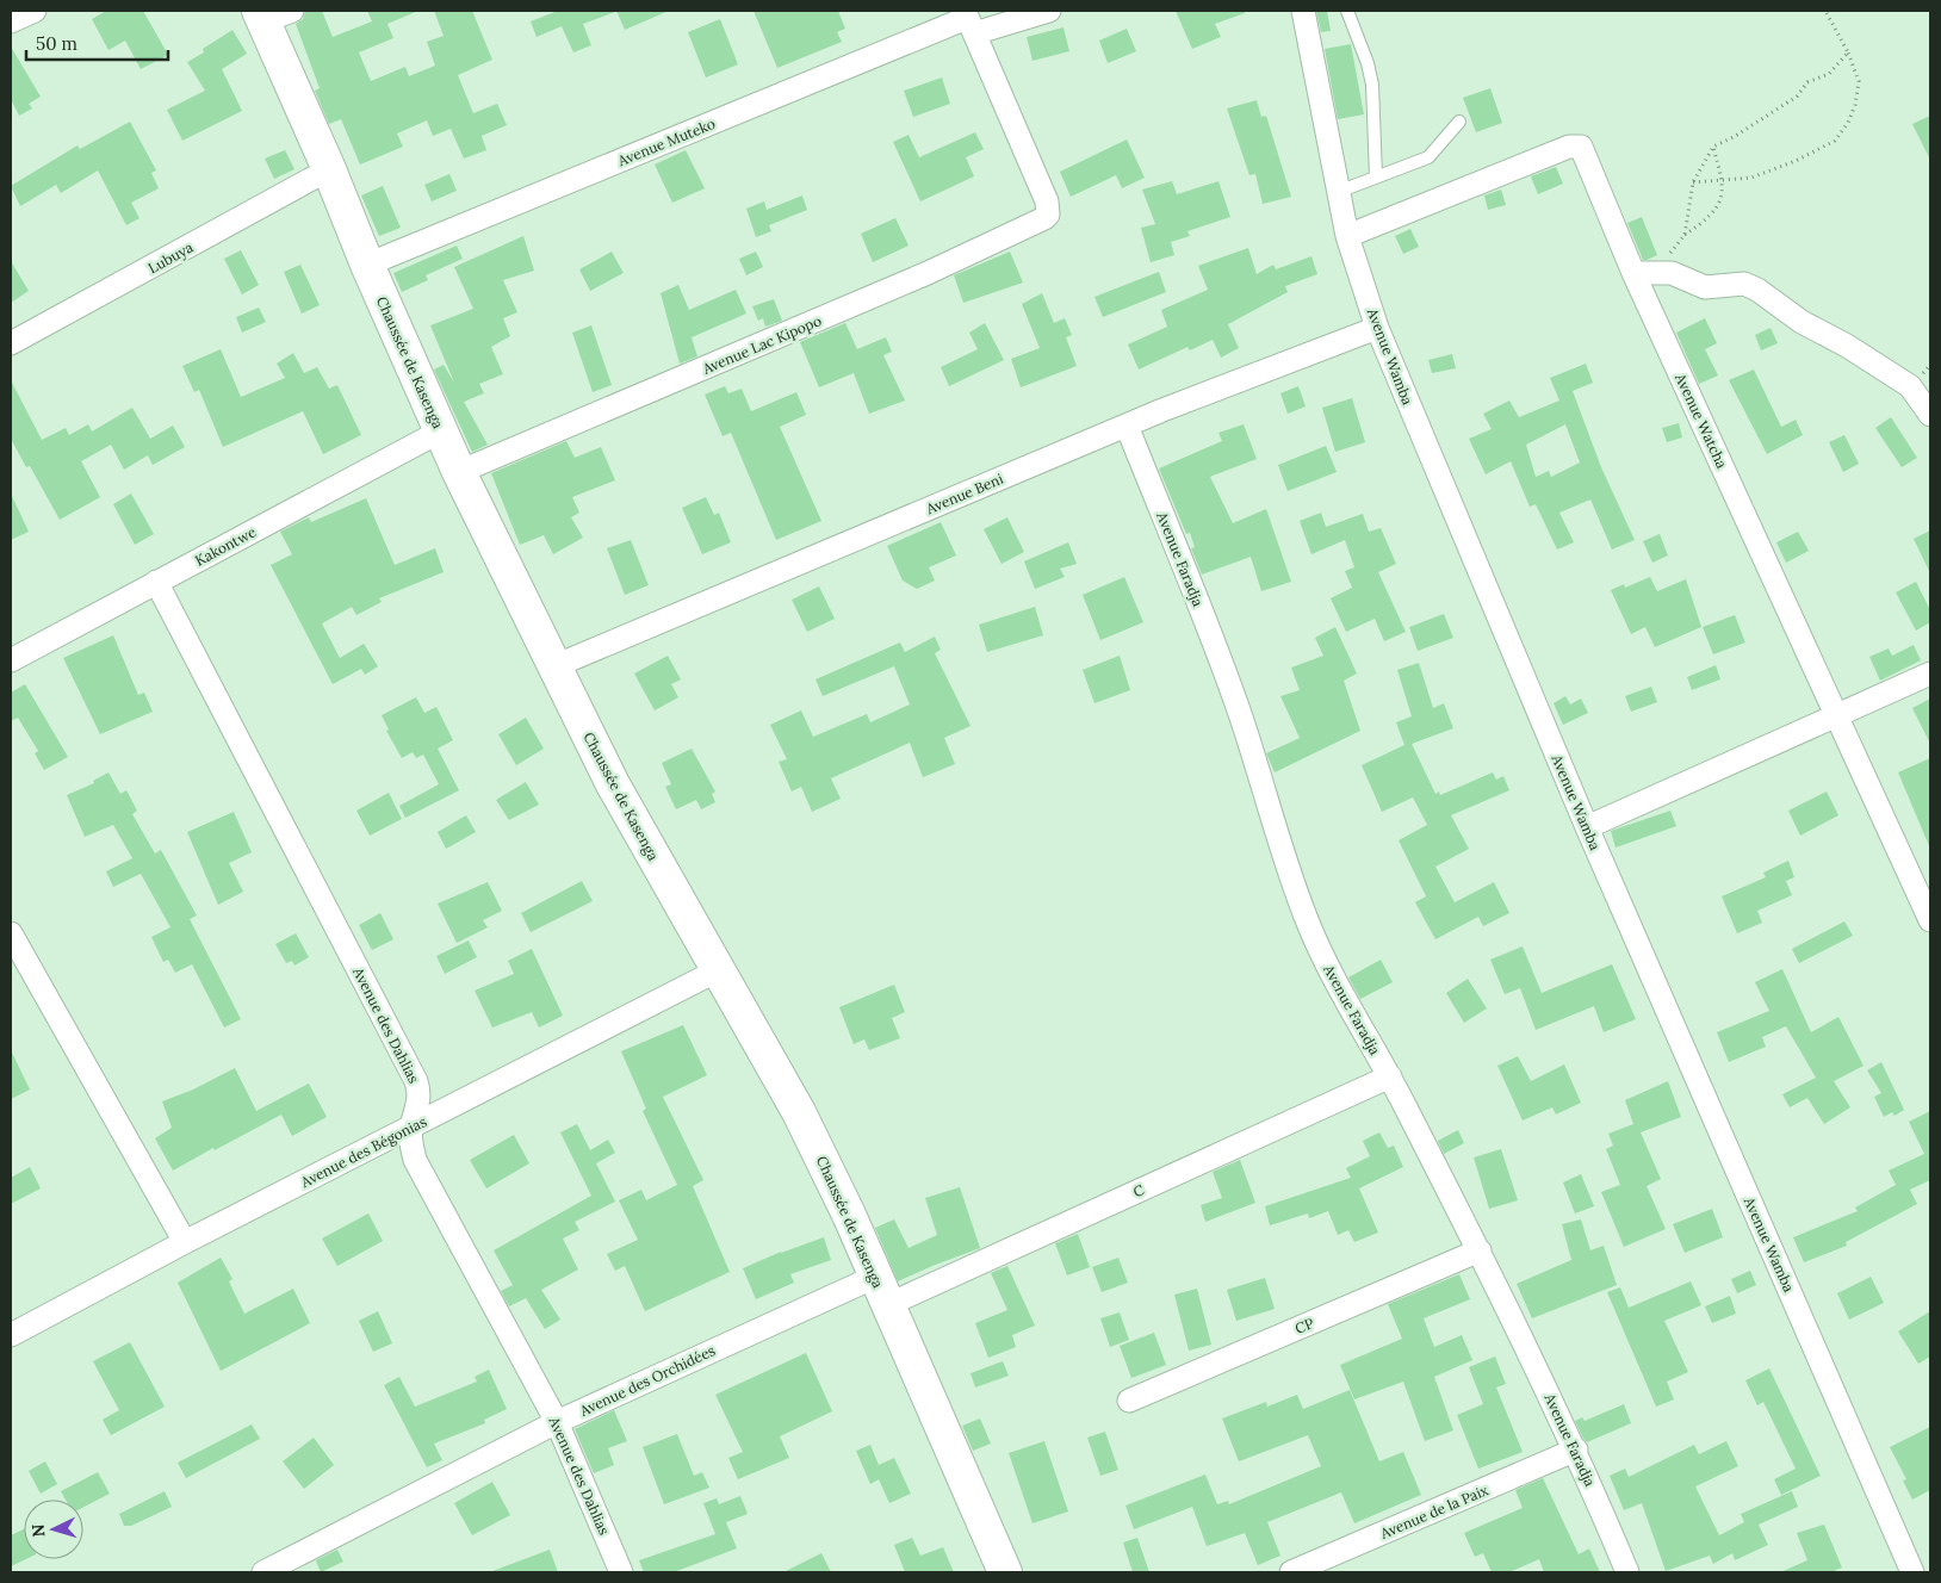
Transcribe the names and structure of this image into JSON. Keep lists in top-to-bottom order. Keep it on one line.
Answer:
{"streets":{"main road":["Chaussée de Kasenga"],"street":["Avenue Muteko","Lubuya","Avenue Lac Kipopo","Avenue Wamba","Avenue Watcha","Avenue Beni","Kakontwe","Avenue Faradja","Avenue des Dahlias","Avenue des Bégonias","C","CP","Avenue des Orchidées","Avenue de la Paix"]},"crossings":[["Avenue Muteko","Avenue Lac Kipopo"],["Avenue Muteko","Chaussée de Kasenga"],["Lubuya","Chaussée de Kasenga"],["Avenue Lac Kipopo","Chaussée de Kasenga"],["Avenue Wamba","Avenue Watcha"],["Avenue Wamba","Avenue Beni"],["Chaussée de Kasenga","Avenue Beni"],["Chaussée de Kasenga","Kakontwe"],["Chaussée de Kasenga","Avenue des Bégonias"],["Chaussée de Kasenga","C"],["Chaussée de Kasenga","Avenue des Orchidées"],["Avenue Beni","Avenue Faradja"],["Kakontwe","Avenue des Dahlias"],["Avenue Faradja","C"],["Avenue Faradja","CP"],["Avenue Faradja","Avenue de la Paix"],["Avenue des Dahlias","Avenue des Bégonias"],["Avenue des Dahlias","Avenue des Orchidées"]],"scale_bar":"50 m","north":"left"}
